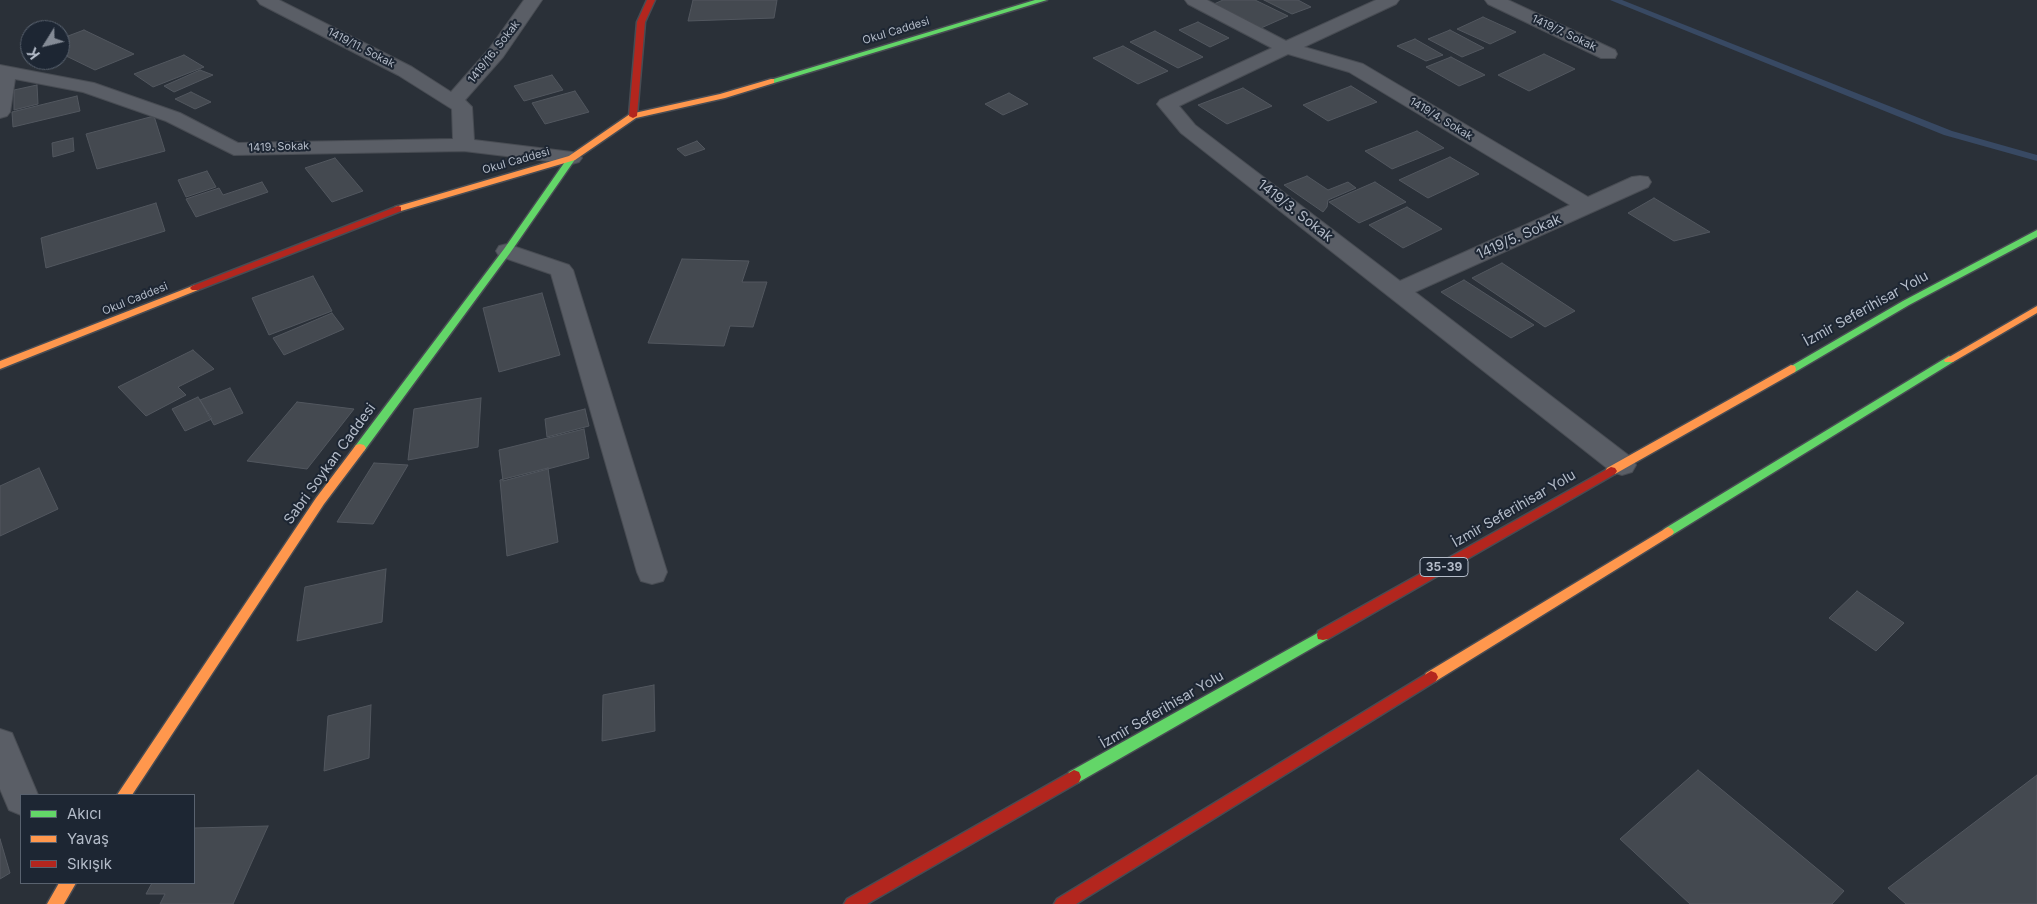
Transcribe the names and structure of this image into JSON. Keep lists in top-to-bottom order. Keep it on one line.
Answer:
{"streets":{"main road":["Okul Caddesi","İzmir Seferihisar Yolu","Sabri Soykan Caddesi","35-39"],"street":["1419/7. Sokak","1419/11. Sokak","1419/16. Sokak","1419/4. Sokak","1419. Sokak","1419/3. Sokak","1419/5. Sokak"]},"crossings":[["Okul Caddesi","1419. Sokak"],["Okul Caddesi","Sabri Soykan Caddesi"],["1419/11. Sokak","1419/16. Sokak"],["1419/4. Sokak","1419/3. Sokak"],["1419/4. Sokak","1419/5. Sokak"],["1419. Sokak","Sabri Soykan Caddesi"],["1419/3. Sokak","1419/5. Sokak"],["1419/3. Sokak","İzmir Seferihisar Yolu"]],"legend":["Akıcı","Yavaş","Sıkışık"],"north":"bottom left"}
